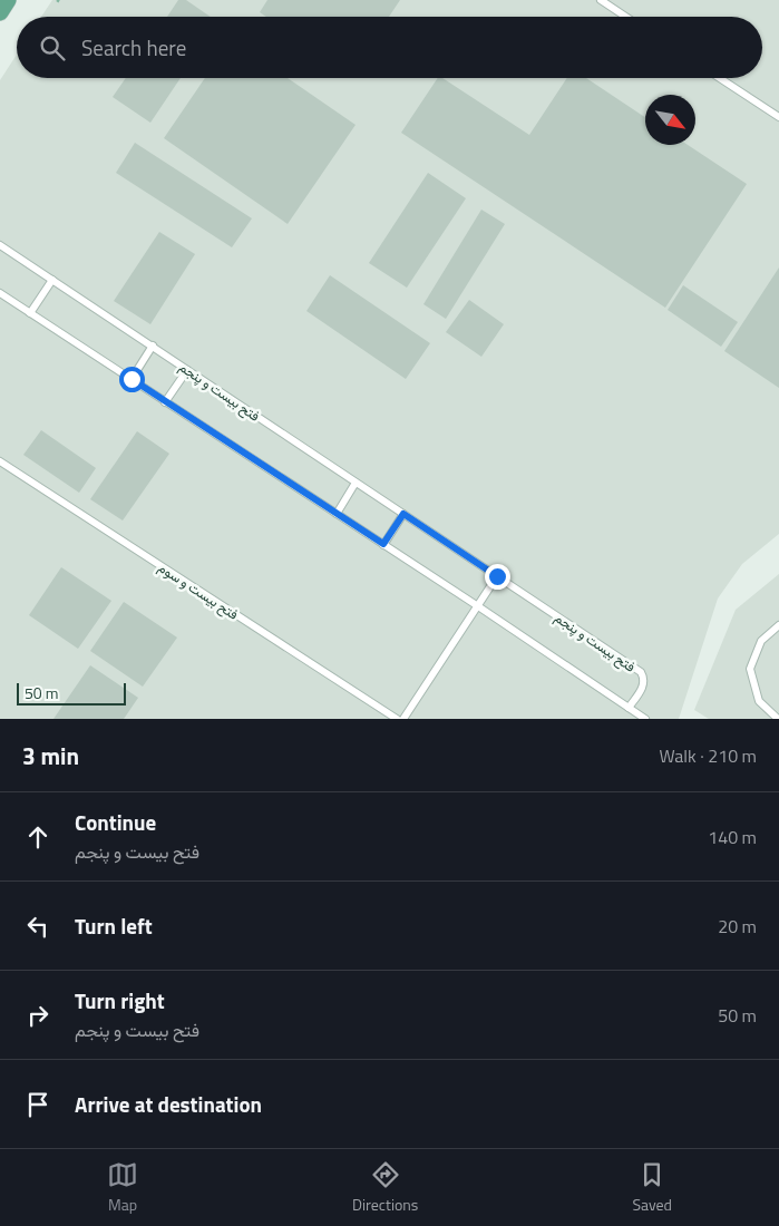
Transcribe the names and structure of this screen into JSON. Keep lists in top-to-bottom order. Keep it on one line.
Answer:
{"streets":{"lane":["فتح بیست و پنجم","فتح بیست و سوم"]},"scale_bar":"50 m","north":"bottom right","page":{"search":"Search here","scale":"50 m","heading":["3 min","Walk · 210 m"],"list":[["Continue","فتح بیست و پنجم","140 m"],["Turn left","20 m"],["Turn right","فتح بیست و پنجم","50 m"],"Arrive at destination"],"nav":["Map","Directions","Saved"]}}
